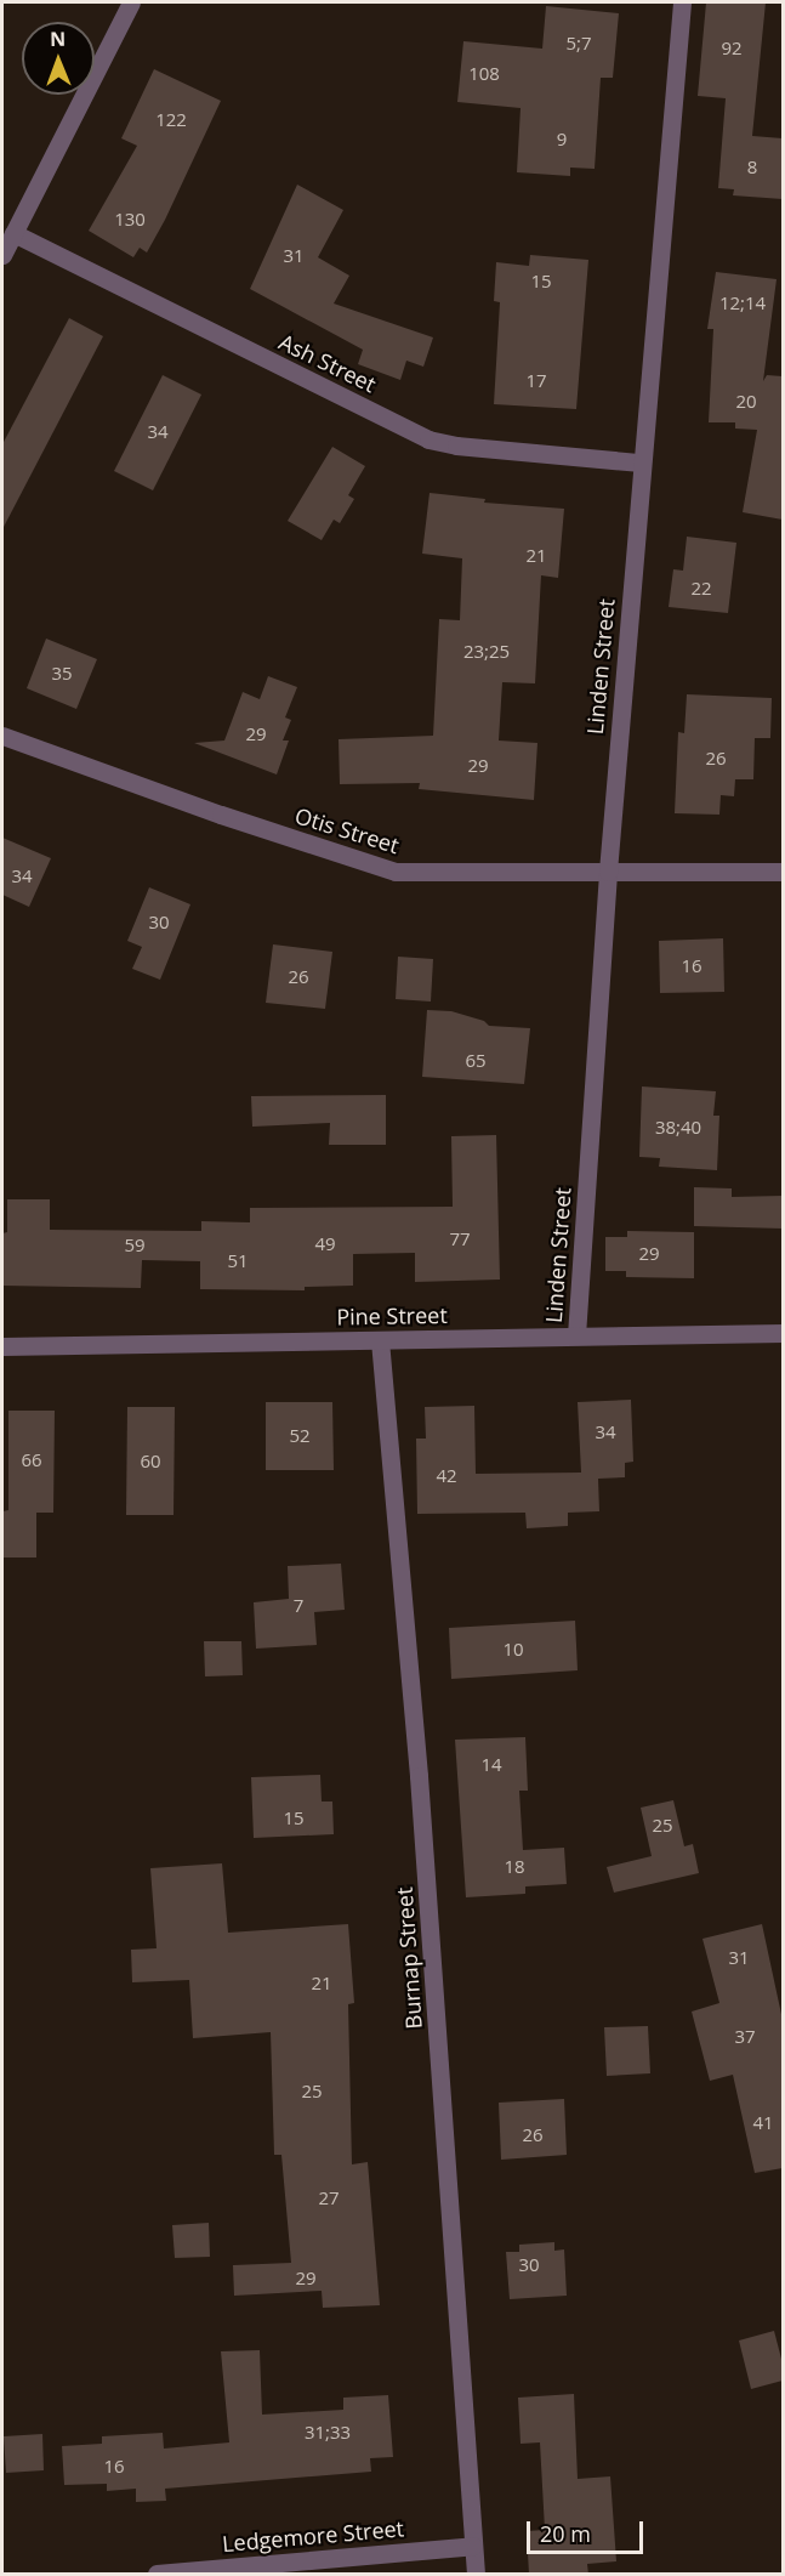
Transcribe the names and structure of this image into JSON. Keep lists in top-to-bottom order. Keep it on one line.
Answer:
{"streets":{"street":["Ash Street","Linden Street","Otis Street","Pine Street","Burnap Street","Ledgemore Street"]},"crossings":[["Ash Street","Linden Street"],["Linden Street","Otis Street"],["Linden Street","Pine Street"],["Pine Street","Burnap Street"],["Burnap Street","Ledgemore Street"]],"house_numbers":["5;7","92","108","122","9","8","130","31","15","12;14","17","20","34","21","22","23;25","35","29","26","29","34","30","16","26","65","38;40","77","49","59","29","51","34","52","66","60","42","7","10","14","15","25","18","31","21","37","25","41","26","27","30","29","31;33","16"],"scale_bar":"20 m","north":"top"}
